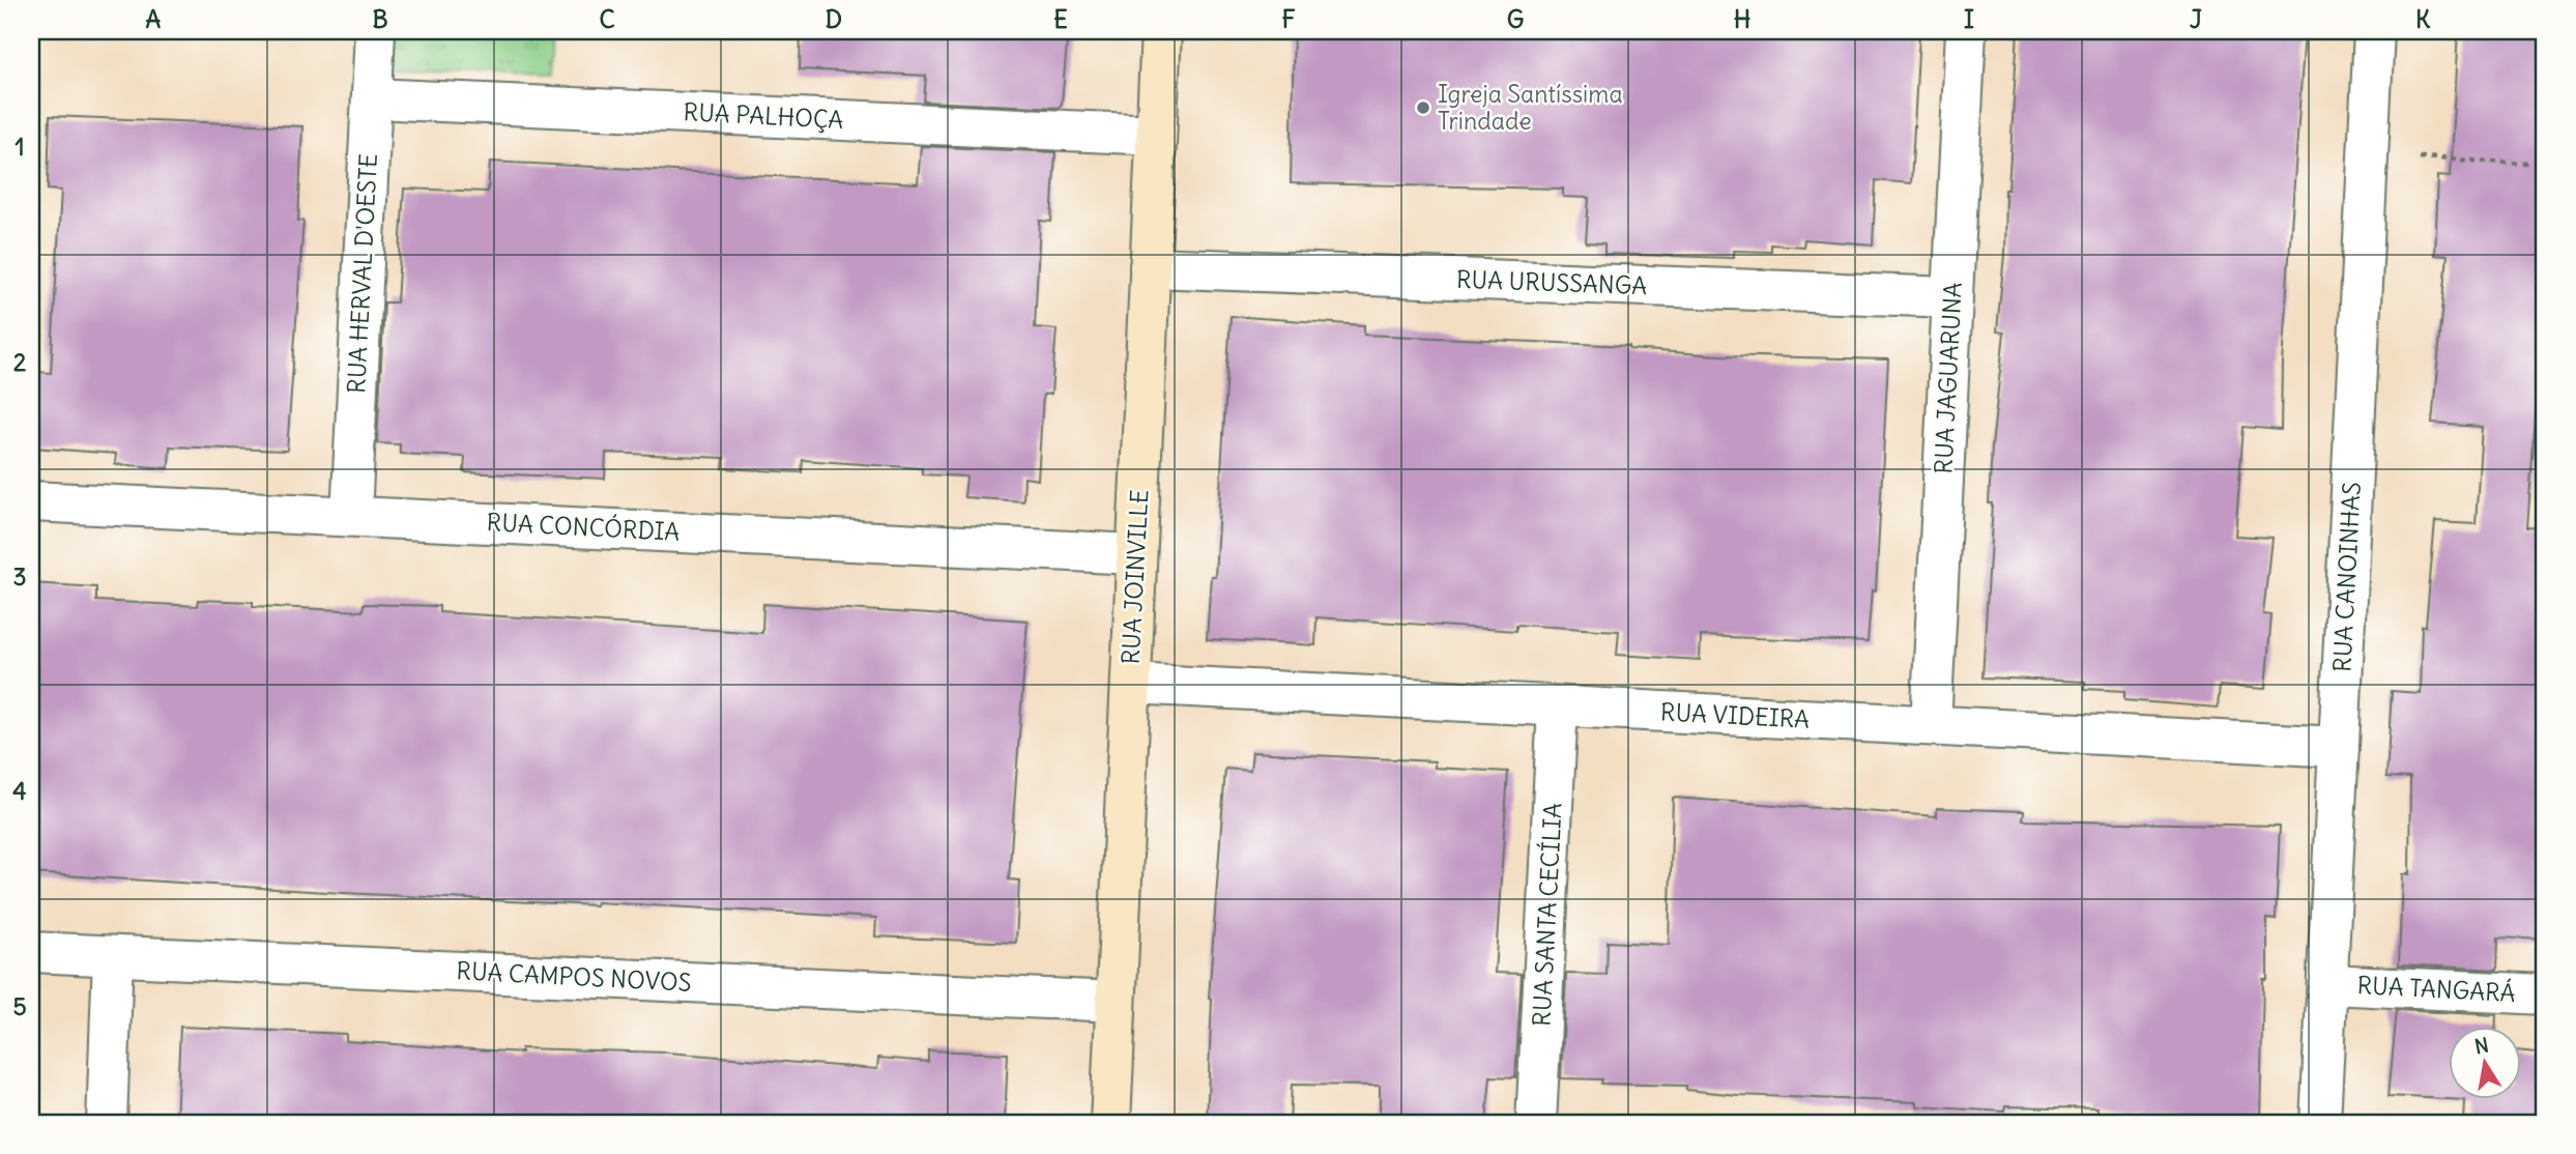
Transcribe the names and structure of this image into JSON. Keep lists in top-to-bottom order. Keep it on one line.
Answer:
{"streets":{"street":["RUA PALHOÇA","RUA HERVAL D'OESTE","RUA URUSSANGA","RUA JAGUARUNA","RUA CONCÓRDIA","RUA JOINVILLE","RUA CANOINHAS","RUA VIDEIRA","RUA SANTA CECÍLIA","RUA CAMPOS NOVOS","RUA TANGARÁ"]},"crossings":[["RUA PALHOÇA","RUA HERVAL D'OESTE"],["RUA PALHOÇA","RUA JOINVILLE"],["RUA HERVAL D'OESTE","RUA CONCÓRDIA"],["RUA URUSSANGA","RUA JAGUARUNA"],["RUA URUSSANGA","RUA JOINVILLE"],["RUA JAGUARUNA","RUA VIDEIRA"],["RUA CONCÓRDIA","RUA JOINVILLE"],["RUA JOINVILLE","RUA VIDEIRA"],["RUA JOINVILLE","RUA CAMPOS NOVOS"],["RUA CANOINHAS","RUA VIDEIRA"],["RUA CANOINHAS","RUA TANGARÁ"],["RUA VIDEIRA","RUA SANTA CECÍLIA"]],"places":["Igreja Santíssima Trindade"],"north":"top","grid":{"columns":["A","B","C","D","E","F","G","H","I","J","K"],"rows":["1","2","3","4","5"]}}
